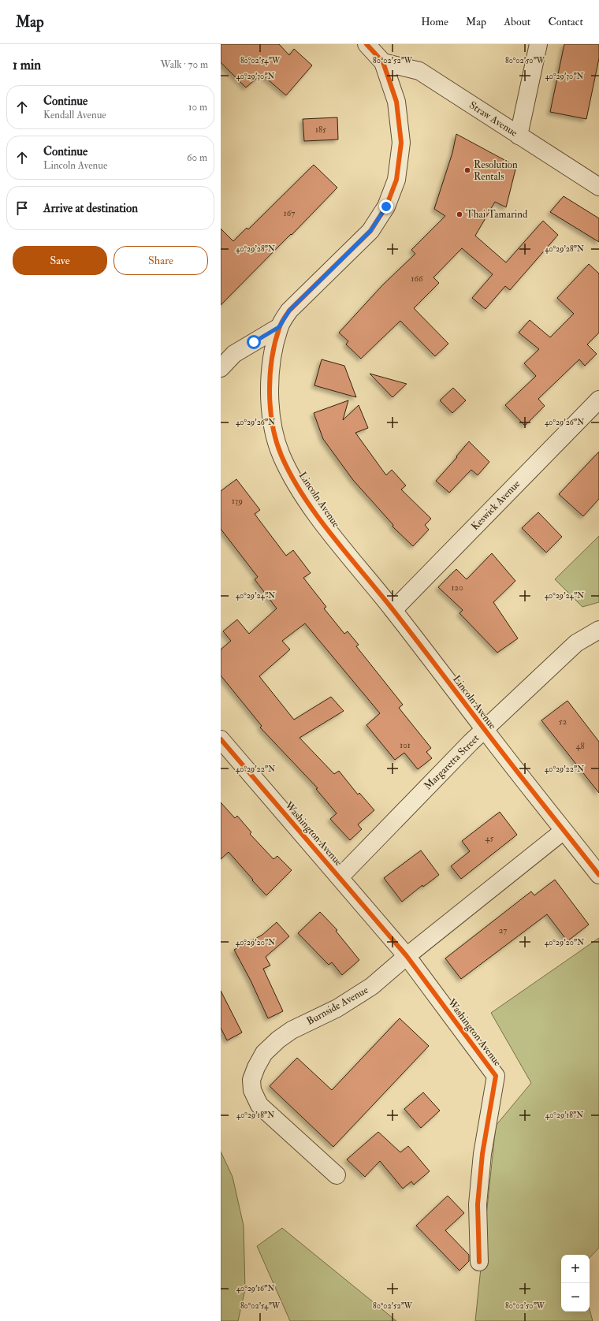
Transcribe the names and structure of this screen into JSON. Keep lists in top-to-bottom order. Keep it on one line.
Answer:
{"streets":{"street":["Straw Avenue","Lincoln Avenue","Keswick Avenue","Margaretta Street","Washington Avenue","Burnside Avenue"]},"crossings":[["Straw Avenue","Lincoln Avenue"],["Lincoln Avenue","Keswick Avenue"],["Lincoln Avenue","Margaretta Street"],["Lincoln Avenue","Burnside Avenue"],["Margaretta Street","Washington Avenue"],["Washington Avenue","Burnside Avenue"]],"places":["Resolution Rentals","Thai Tamarind"],"house_numbers":["185","167","166","139","120","52","101","48","45","27"],"page":{"header":"Map","nav":["Home","Map","About","Contact"],"heading":["1 min","Walk · 70 m"],"list":[["Continue","Kendall Avenue","10 m"],["Continue","Lincoln Avenue","60 m"],"Arrive at destination"],"buttons":["Save","Share"],"map_buttons":["+","−"]},"coordinates":["80°02'54\"W","80°02'52\"W","80°02'50\"W","40°29'30\"N","40°29'28\"N","40°29'26\"N","40°29'24\"N","40°29'22\"N","40°29'20\"N","40°29'18\"N","40°29'16\"N"]}
